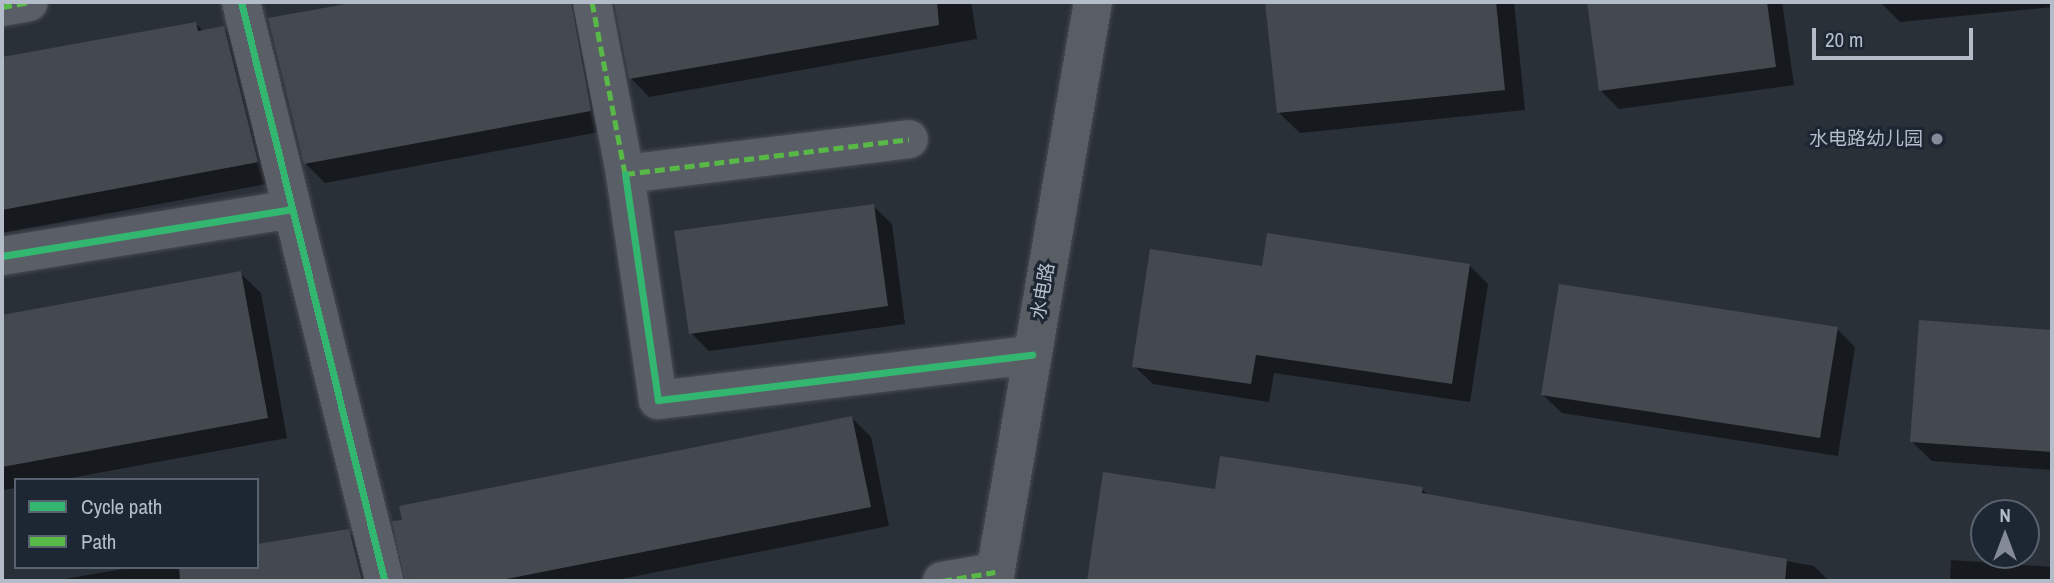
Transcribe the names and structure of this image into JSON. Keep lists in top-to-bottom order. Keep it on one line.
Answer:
{"streets":{"main road":["水电路"]},"places":["水电路幼儿园"],"legend":["Cycle path","Path"],"scale_bar":"20 m","north":"top"}
